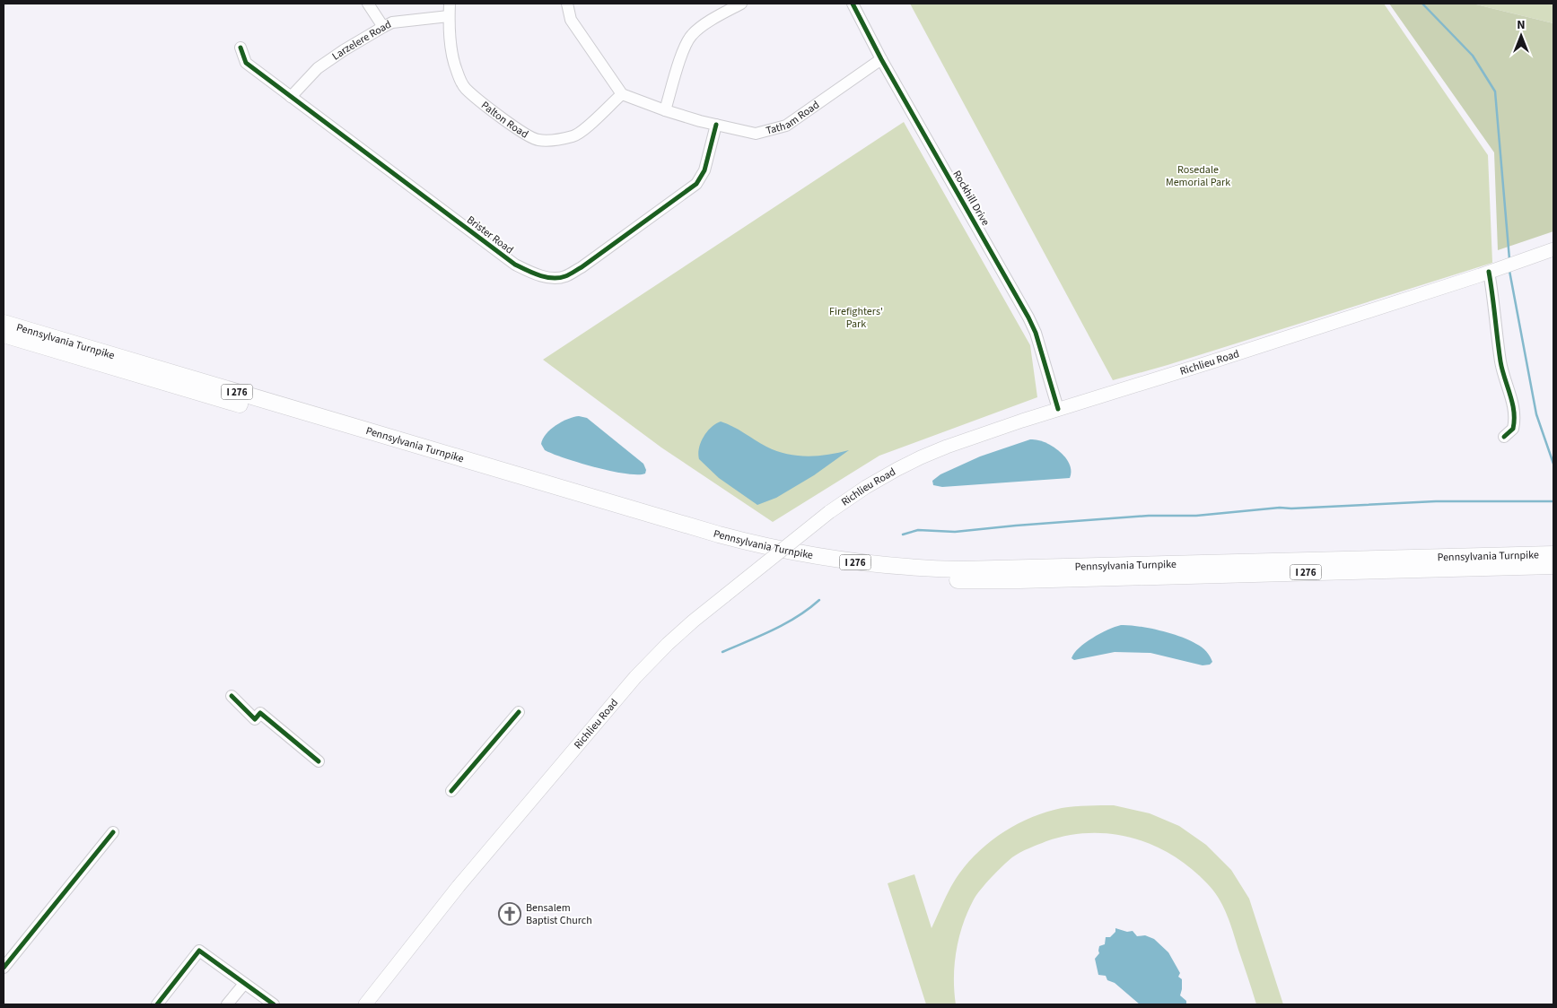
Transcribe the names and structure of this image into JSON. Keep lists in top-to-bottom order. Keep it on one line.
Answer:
{"streets":{"highway":["Pennsylvania Turnpike","I 276"],"main road":["Richlieu Road"],"street":["Larzelere Road","Tatham Road","Palton Road","Rockhill Drive","Brister Road"]},"crossings":[["Larzelere Road","Palton Road"],["Larzelere Road","Brister Road"],["Tatham Road","Palton Road"],["Tatham Road","Rockhill Drive"],["Tatham Road","Brister Road"],["Rockhill Drive","Richlieu Road"]],"parks":["Rosedale Memorial Park","Firefighters' Park"],"places":{"church":["Bensalem Baptist Church"]},"north":"top"}
